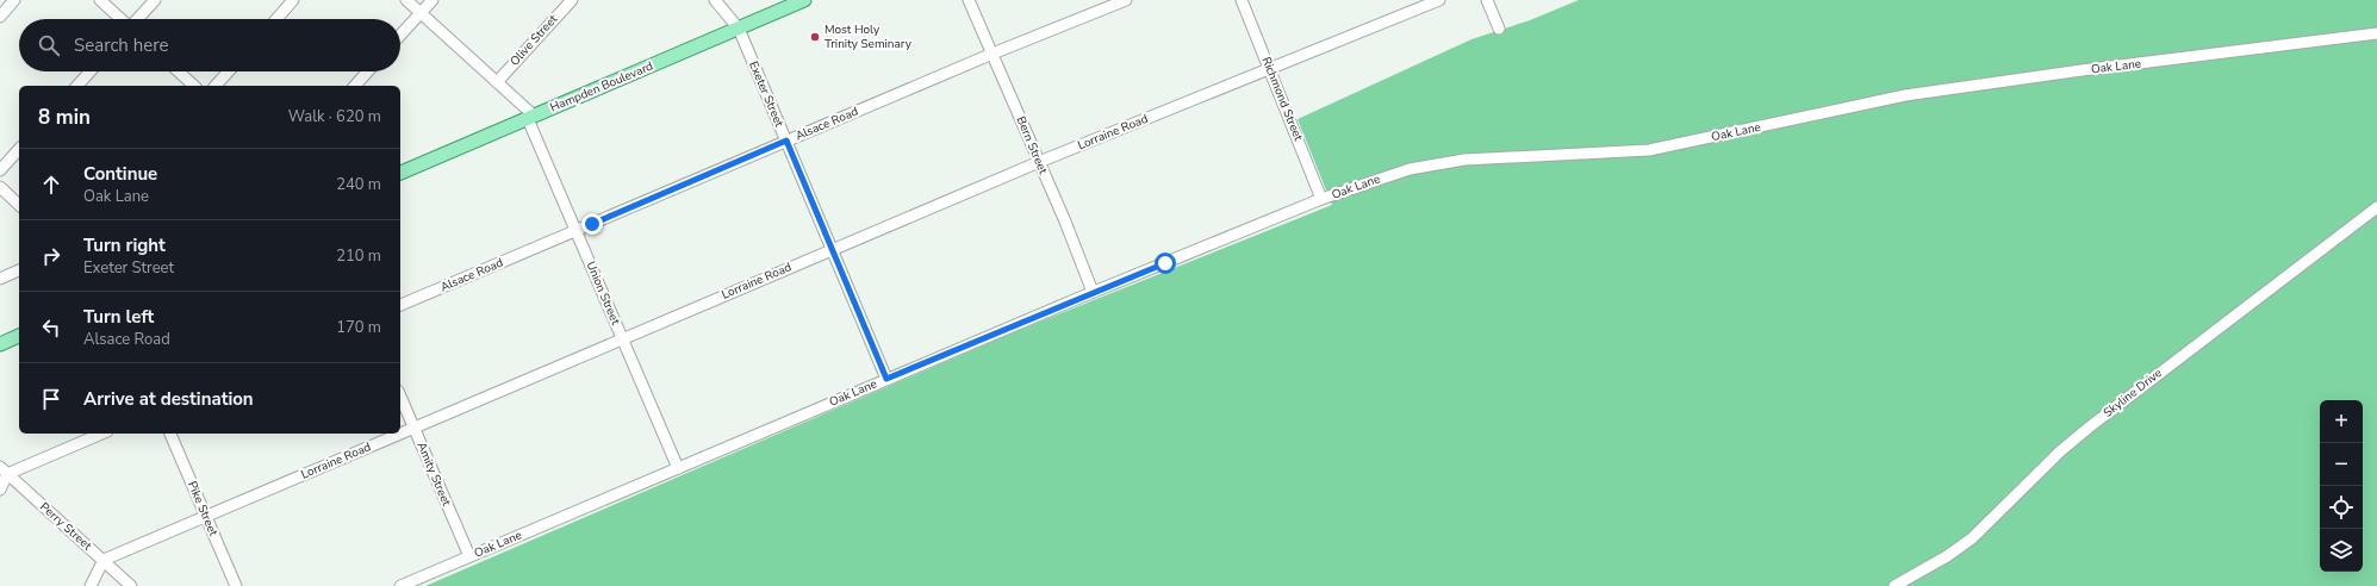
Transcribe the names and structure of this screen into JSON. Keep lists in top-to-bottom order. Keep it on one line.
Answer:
{"streets":{"main road":["Hampden Boulevard"],"street":["Olive Street","Oak Lane","Exeter Street","Richmond Street","Alsace Road","Lorraine Road","Bern Street","Union Street","Skyline Drive","Amity Street","Pike Street","Perry Street"]},"crossings":[["Olive Street","Union Street"],["Oak Lane","Exeter Street"],["Oak Lane","Richmond Street"],["Oak Lane","Bern Street"],["Oak Lane","Union Street"],["Oak Lane","Amity Street"],["Hampden Boulevard","Exeter Street"],["Hampden Boulevard","Union Street"],["Exeter Street","Alsace Road"],["Exeter Street","Lorraine Road"],["Richmond Street","Lorraine Road"],["Alsace Road","Bern Street"],["Alsace Road","Union Street"],["Lorraine Road","Bern Street"],["Lorraine Road","Union Street"],["Lorraine Road","Amity Street"],["Lorraine Road","Pike Street"],["Lorraine Road","Perry Street"]],"places":["Most Holy Trinity Seminary"],"page":{"search":"Search here","heading":["8 min","Walk · 620 m"],"list":[["Continue","Oak Lane","240 m"],["Turn right","Exeter Street","210 m"],["Turn left","Alsace Road","170 m"],"Arrive at destination"],"map_buttons":["+","−"]}}
